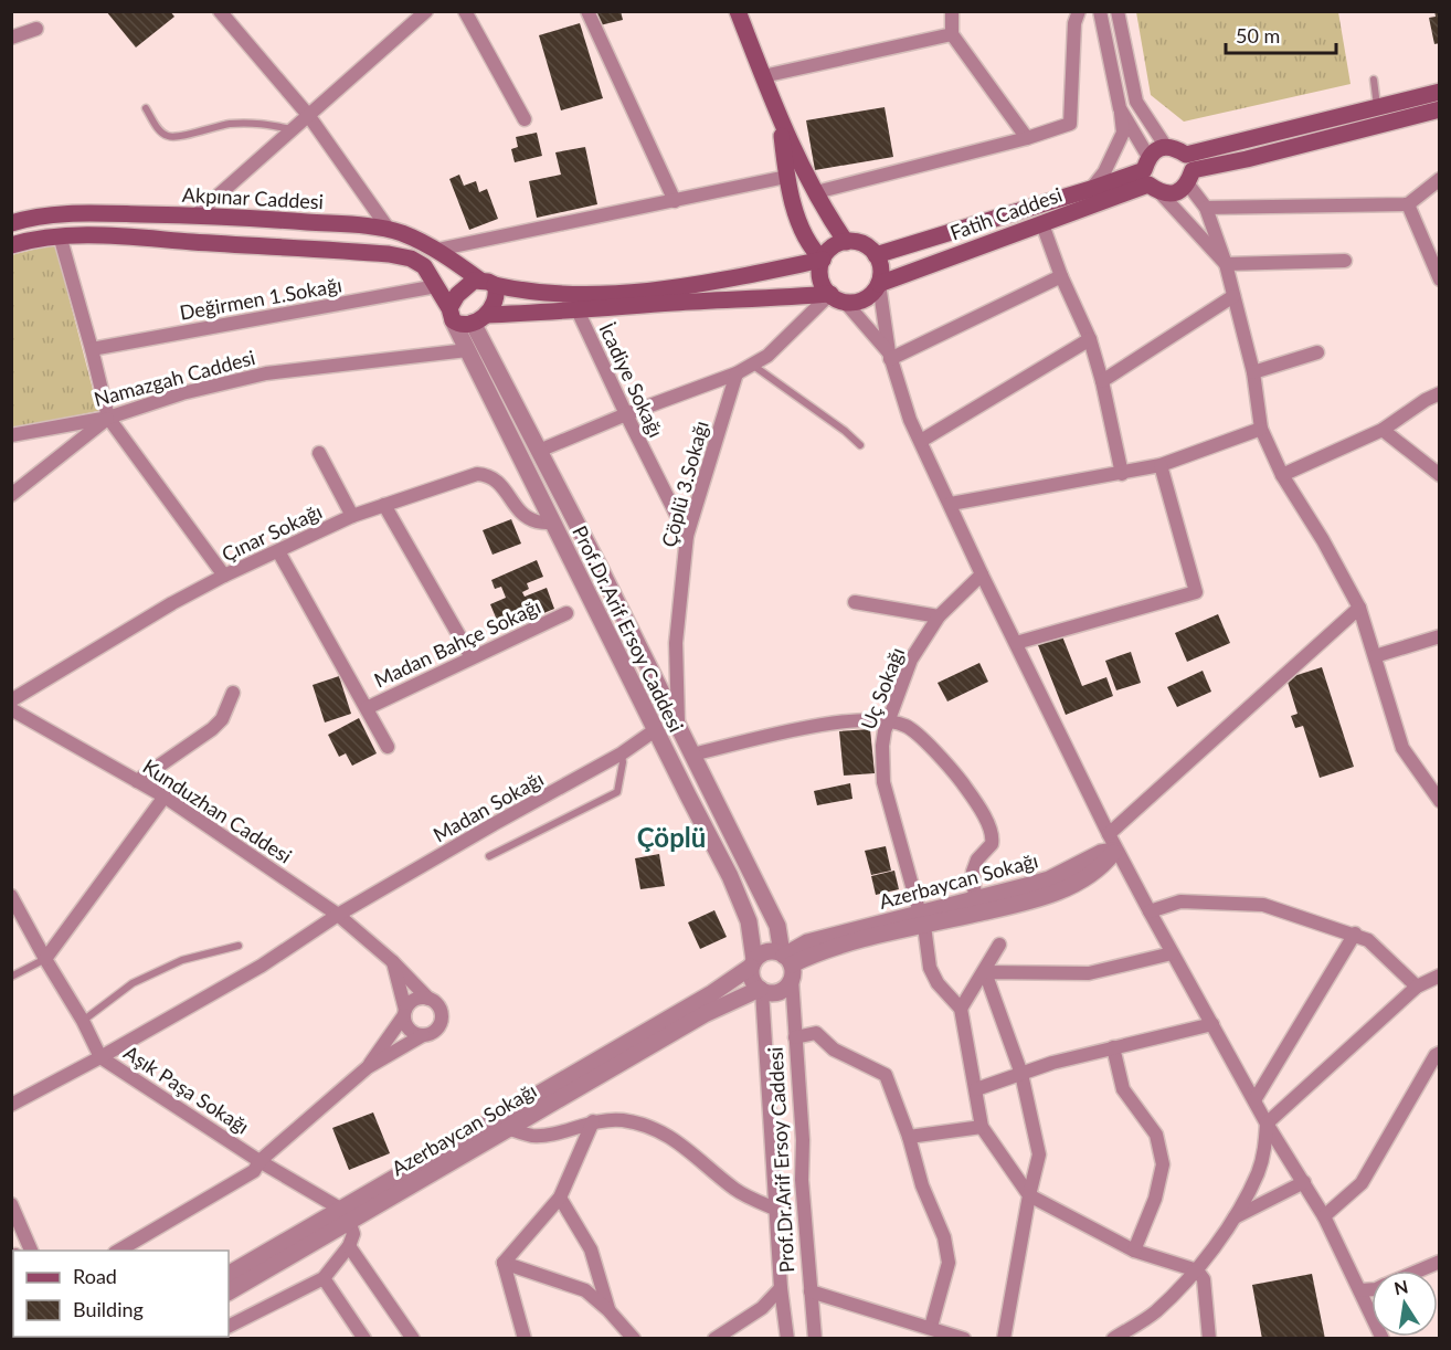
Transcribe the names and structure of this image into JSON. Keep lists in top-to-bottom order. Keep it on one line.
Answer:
{"streets":{"main road":["Akpınar Caddesi","Fatih Caddesi"],"street":["Değirmen 1.Sokağı","Namazgah Caddesi","İcadiye Sokağı","Çöplü 3.Sokağı","Çınar Sokağı","Prof.Dr.Arif Ersoy Caddesi","Madan Bahçe Sokağı","Uç Sokağı","Madan Sokağı","Kunduzhan Caddesi","Azerbaycan Sokağı","Aşık Paşa Sokağı"]},"crossings":[["Akpınar Caddesi","Fatih Caddesi"],["Akpınar Caddesi","Prof.Dr.Arif Ersoy Caddesi"],["Namazgah Caddesi","Prof.Dr.Arif Ersoy Caddesi"],["İcadiye Sokağı","Çöplü 3.Sokağı"],["Çöplü 3.Sokağı","Prof.Dr.Arif Ersoy Caddesi"],["Çınar Sokağı","Prof.Dr.Arif Ersoy Caddesi"],["Çınar Sokağı","Madan Bahçe Sokağı"],["Prof.Dr.Arif Ersoy Caddesi","Madan Sokağı"],["Prof.Dr.Arif Ersoy Caddesi","Azerbaycan Sokağı"],["Uç Sokağı","Azerbaycan Sokağı"],["Madan Sokağı","Kunduzhan Caddesi"],["Madan Sokağı","Aşık Paşa Sokağı"],["Azerbaycan Sokağı","Aşık Paşa Sokağı"]],"districts":["Çöplü"],"legend":["Road","Building"],"scale_bar":"50 m","north":"top"}
